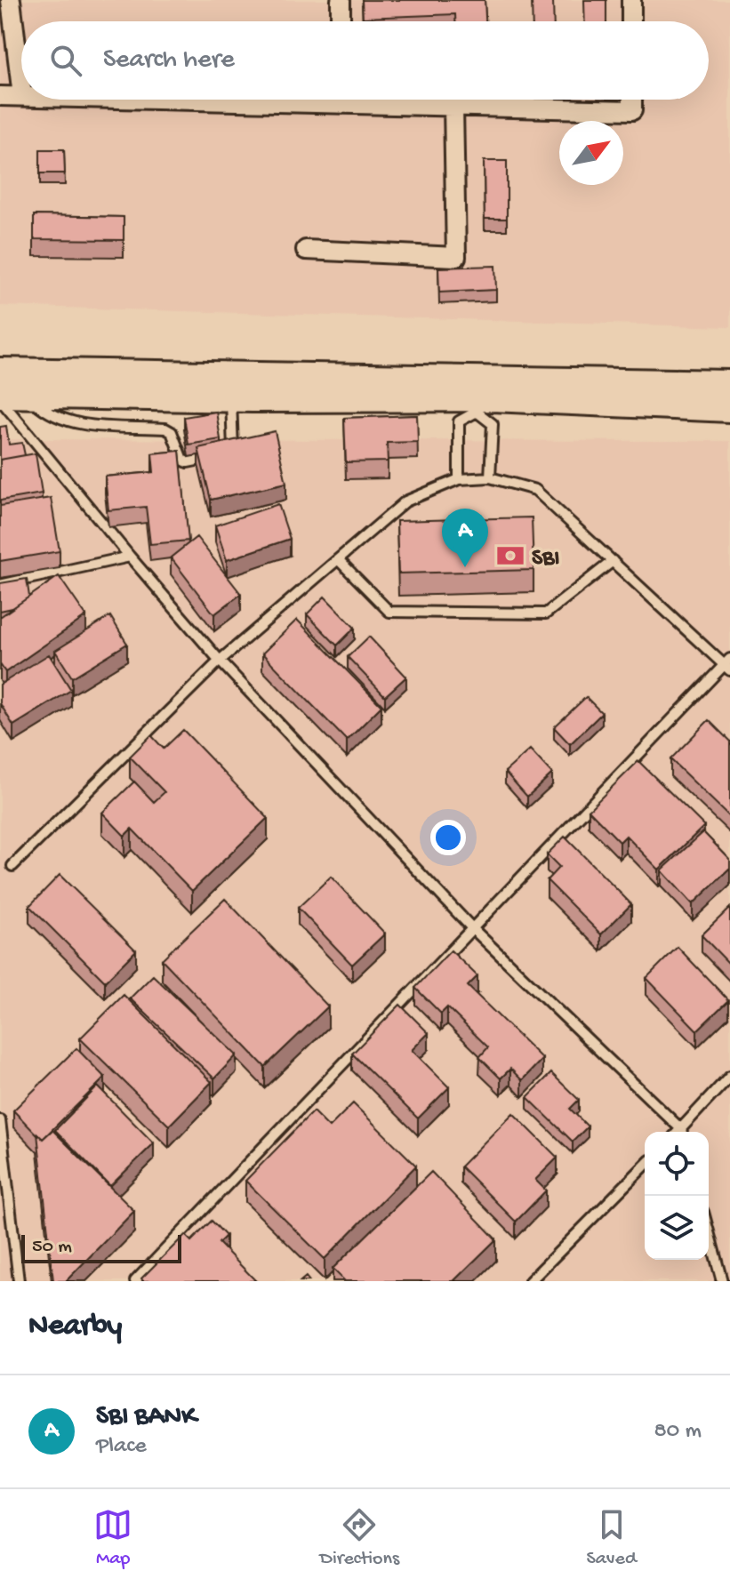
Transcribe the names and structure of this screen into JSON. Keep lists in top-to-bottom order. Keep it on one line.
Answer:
{"places":{"bank":["SBI"]},"scale_bar":"50 m","north":"top right","page":{"search":"Search here","pins":"A","scale":"50 m","heading":"Nearby","list":[{"mark":"A","name":"SBI BANK","note":"Place","value":"80 m"}],"nav":["Map","Directions","Saved"]}}
